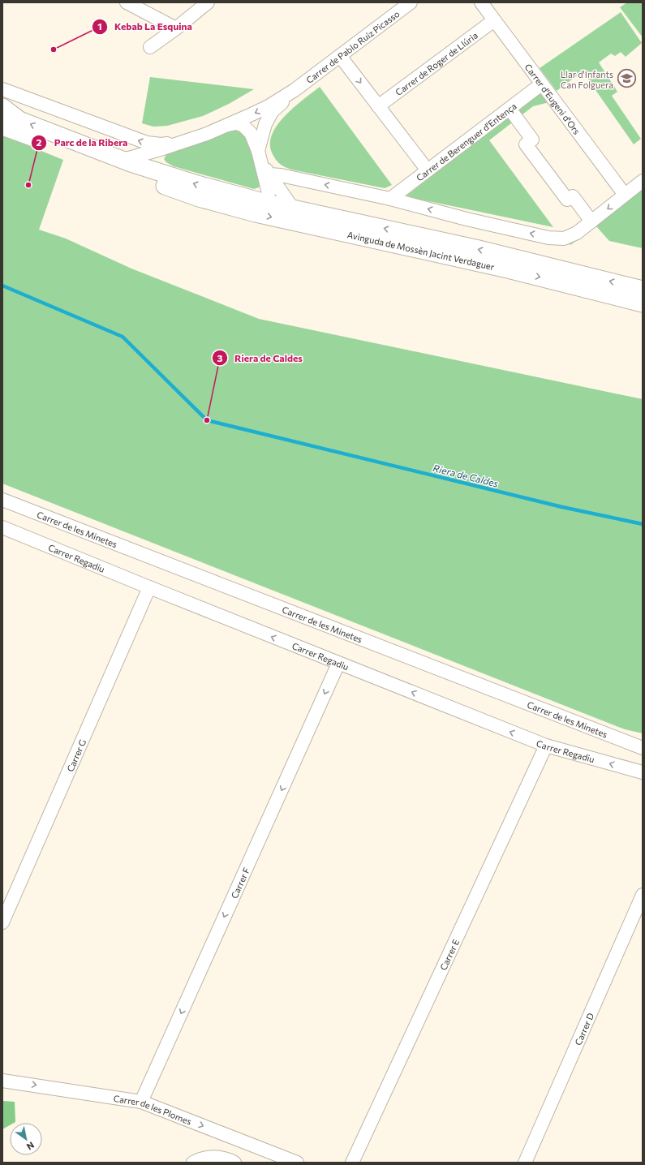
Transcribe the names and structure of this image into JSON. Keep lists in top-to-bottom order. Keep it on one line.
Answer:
{"streets":{"main road":["Avinguda de Mossèn Jacint Verdaguer"],"street":["Carrer de Pablo Ruiz Picasso","Carrer de Roger de Llúria","Carrer d'Eugeni d'Ors","Carrer de Berenguer d'Entença","Carrer de les Minetes","Carrer Regadiu","Carrer G","Carrer F","Carrer E","Carrer D","Carrer de les Plomes"]},"crossings":[["Carrer de Pablo Ruiz Picasso","Avinguda de Mossèn Jacint Verdaguer"],["Carrer de Roger de Llúria","Carrer d'Eugeni d'Ors"],["Carrer d'Eugeni d'Ors","Carrer de Berenguer d'Entença"],["Carrer Regadiu","Carrer G"],["Carrer Regadiu","Carrer F"],["Carrer Regadiu","Carrer E"],["Carrer F","Carrer de les Plomes"]],"one_way":["Carrer Regadiu","Carrer F","Carrer de les Plomes"],"water":["Riera de Caldes"],"places":{"other":["Kebab La Esquina","Parc de la Ribera","Riera de Caldes"],"school or university":["Llar d'Infants Can Folguera"]},"north":"bottom right"}
